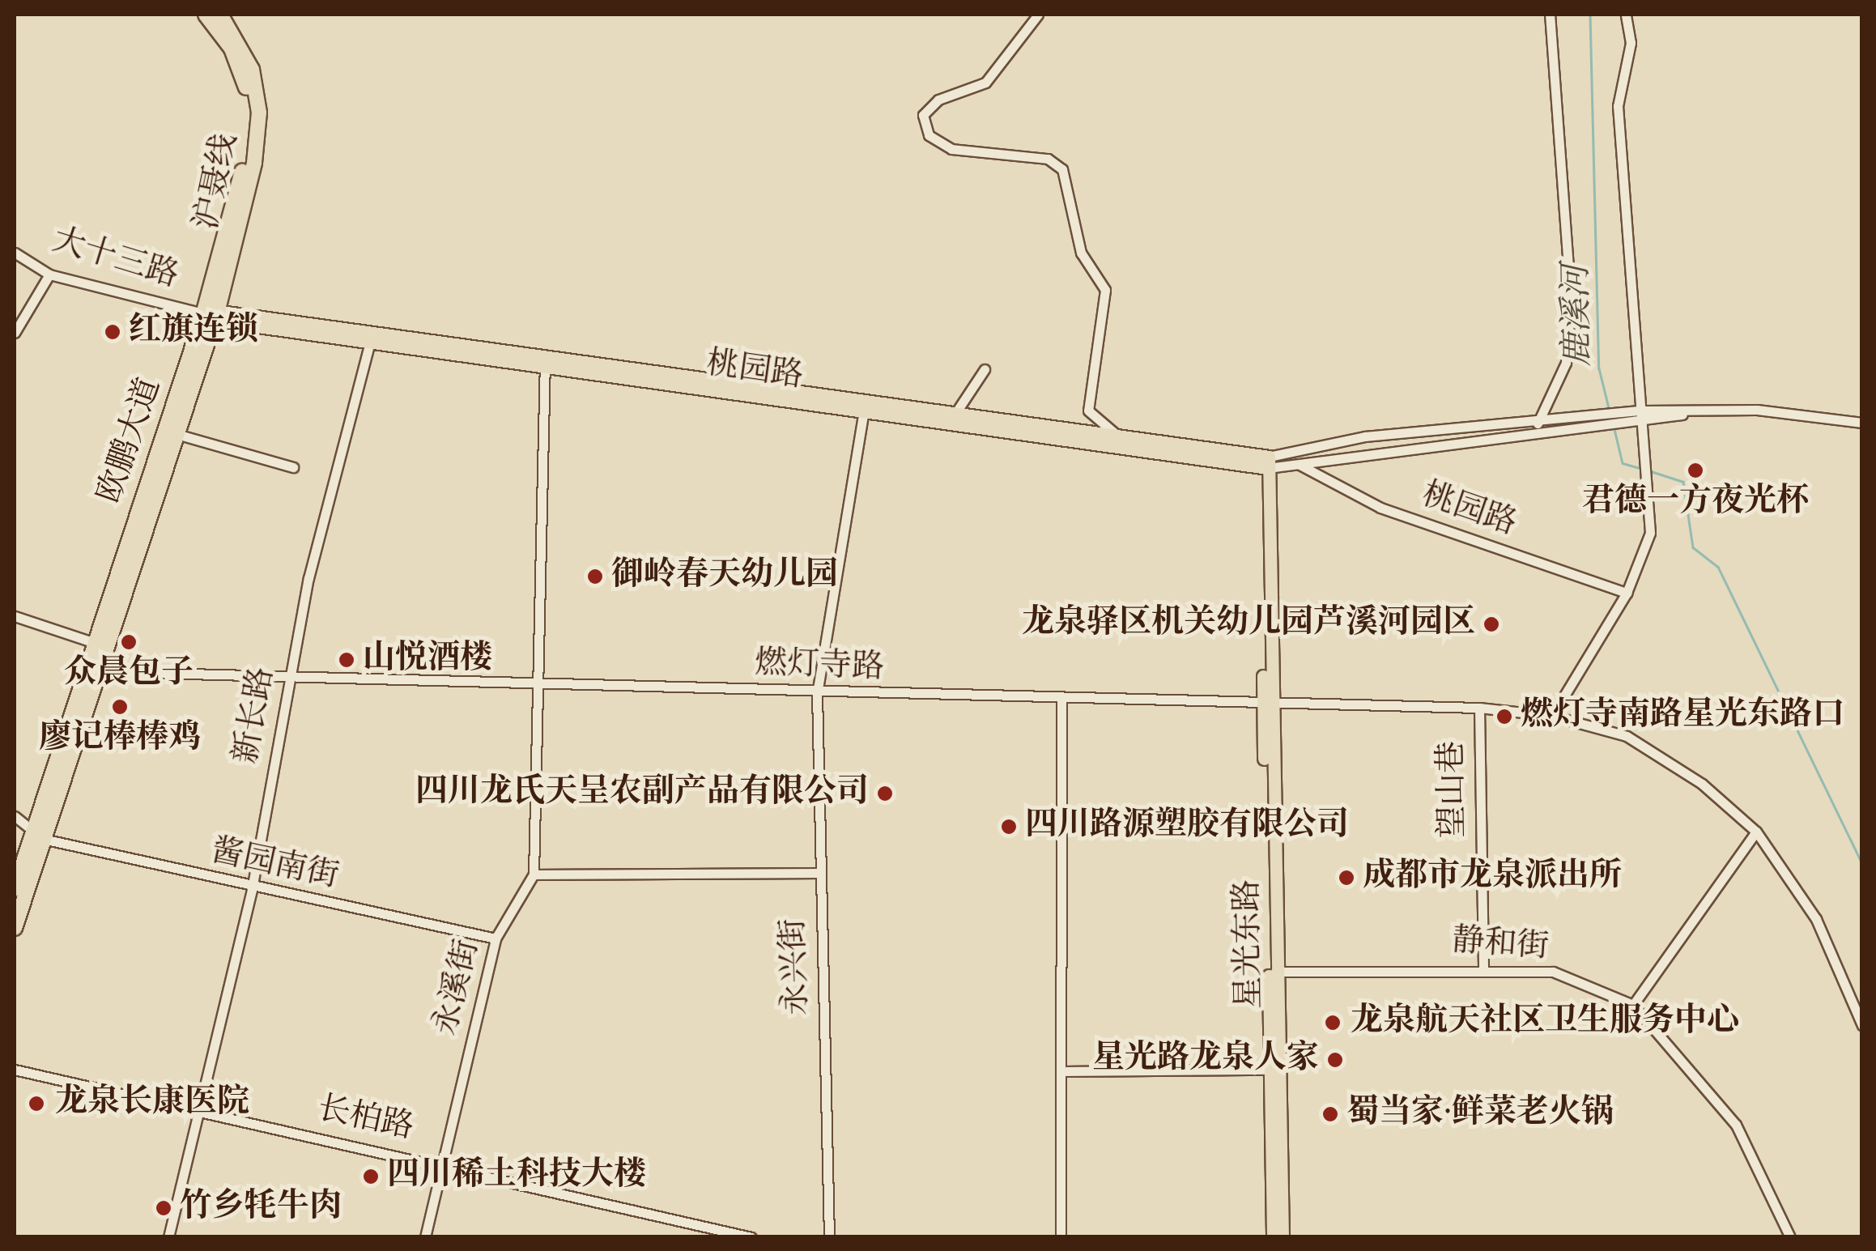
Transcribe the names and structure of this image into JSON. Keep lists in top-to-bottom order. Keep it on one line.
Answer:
{"streets":{"highway":["沪聂线","欧鹏大道"],"main road":["桃园路","星光东路"],"street":["大十三路","燃灯寺路","新长路","望山巷","酱园南街","静和街","永兴街","永溪街","长柏路"]},"crossings":[["沪聂线","大十三路"],["沪聂线","桃园路"],["沪聂线","欧鹏大道"],["大十三路","桃园路"],["大十三路","欧鹏大道"],["桃园路","欧鹏大道"],["桃园路","新长路"],["桃园路","星光东路"],["桃园路","永兴街"],["桃园路","永溪街"],["欧鹏大道","燃灯寺路"],["欧鹏大道","酱园南街"],["燃灯寺路","新长路"],["燃灯寺路","望山巷"],["燃灯寺路","星光东路"],["燃灯寺路","永兴街"],["燃灯寺路","永溪街"],["新长路","酱园南街"],["新长路","长柏路"],["望山巷","静和街"],["酱园南街","永溪街"],["星光东路","静和街"],["永溪街","长柏路"]],"water":["鹿溪河"],"places":["红旗连锁","君德一方夜光杯","御岭春天幼儿园","龙泉驿区机关幼儿园芦溪河园区","众晨包子","山悦酒楼","廖记棒棒鸡","燃灯寺南路星光东路口","四川龙氏天呈农副产品有限公司","四川路源塑胶有限公司","成都市龙泉派出所","龙泉航天社区卫生服务中心","星光路龙泉人家","龙泉长康医院","蜀当家·鲜菜老火锅","四川稀土科技大楼","竹乡牦牛肉"]}
